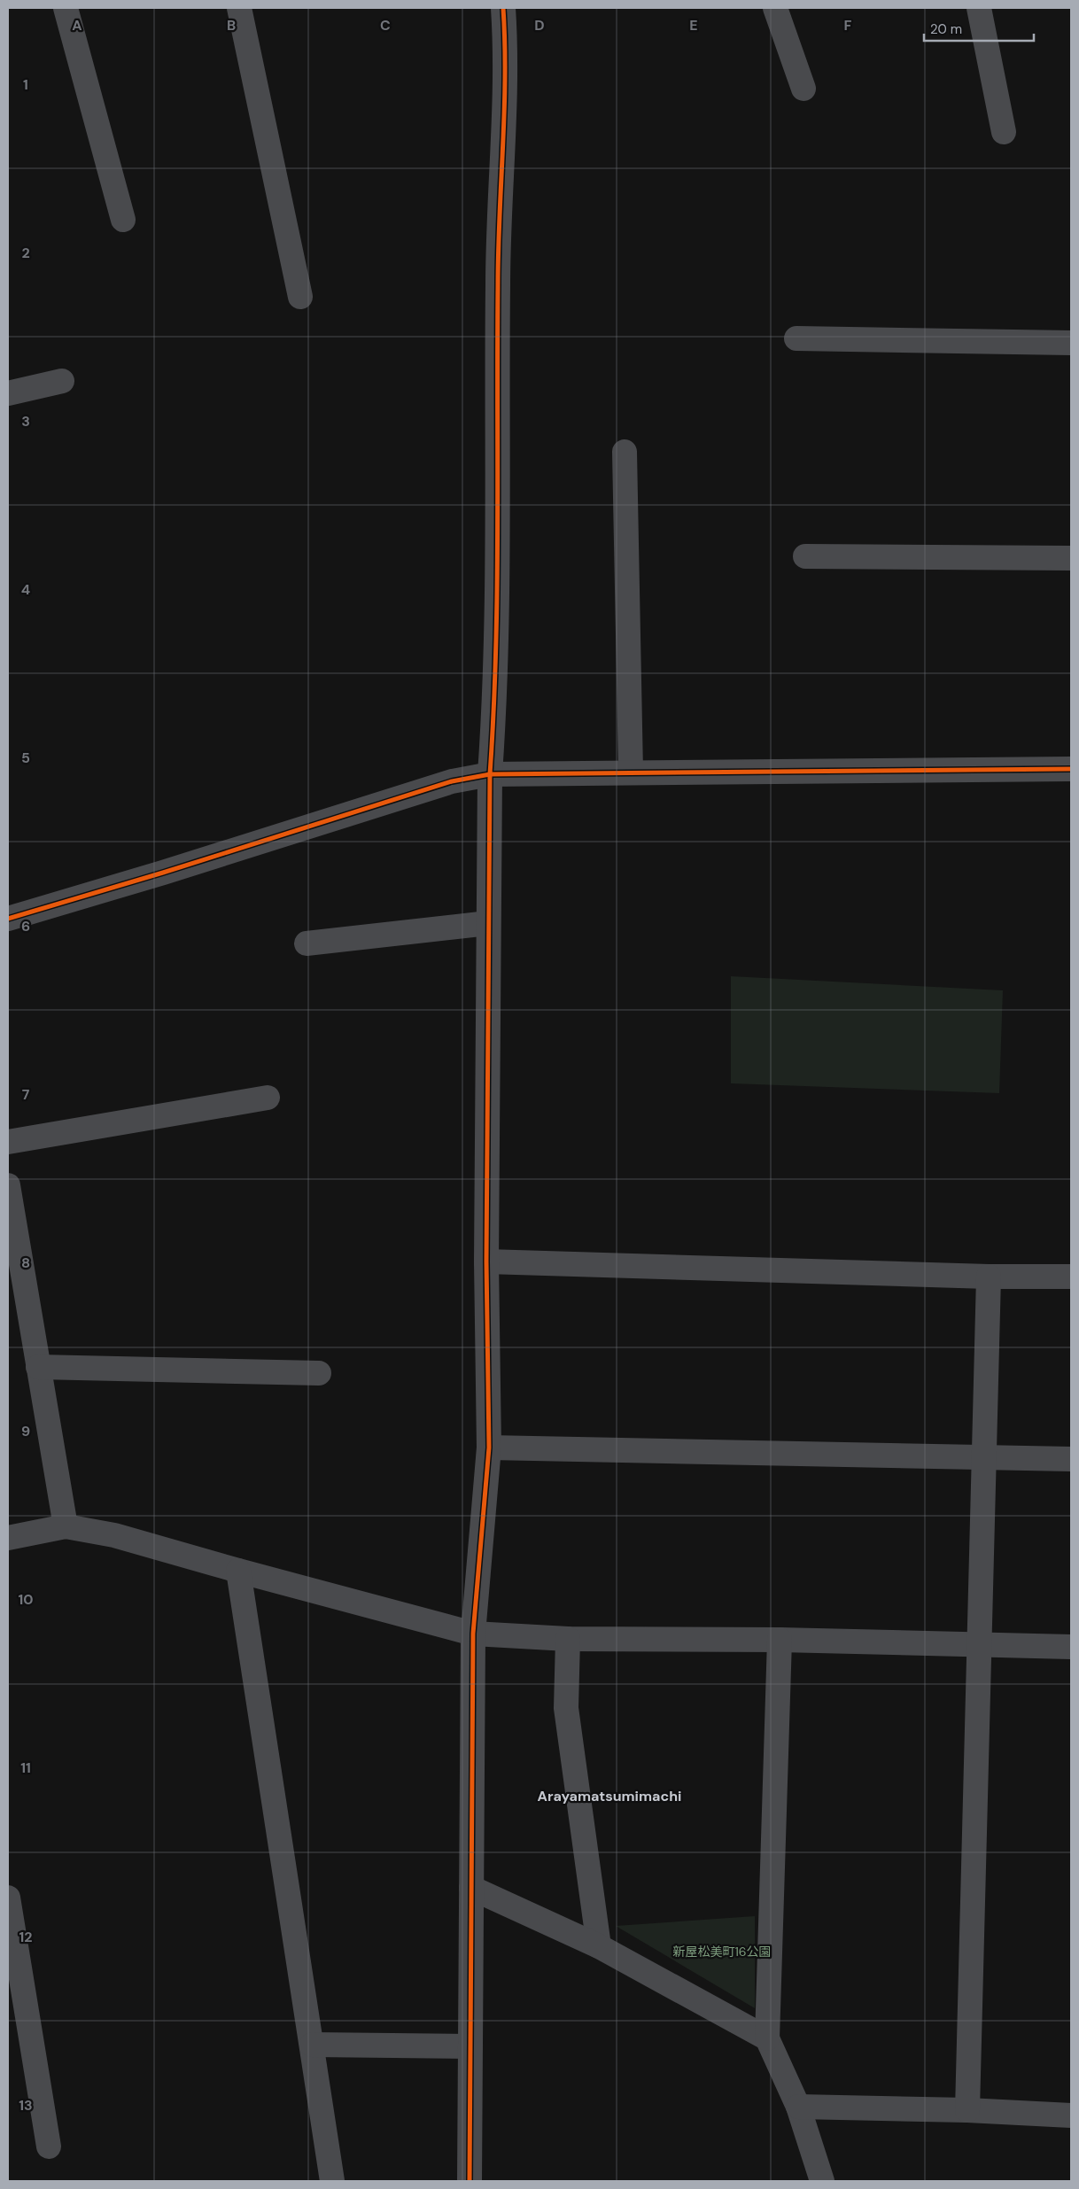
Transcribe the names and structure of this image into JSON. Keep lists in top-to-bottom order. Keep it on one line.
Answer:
{"districts":["Arayamatsumimachi"],"parks":["新屋松美町16公園"],"scale_bar":"20 m","grid":{"columns":["A","B","C","D","E","F"],"rows":["1","2","3","4","5","6","7","8","9","10","11","12","13"]}}
